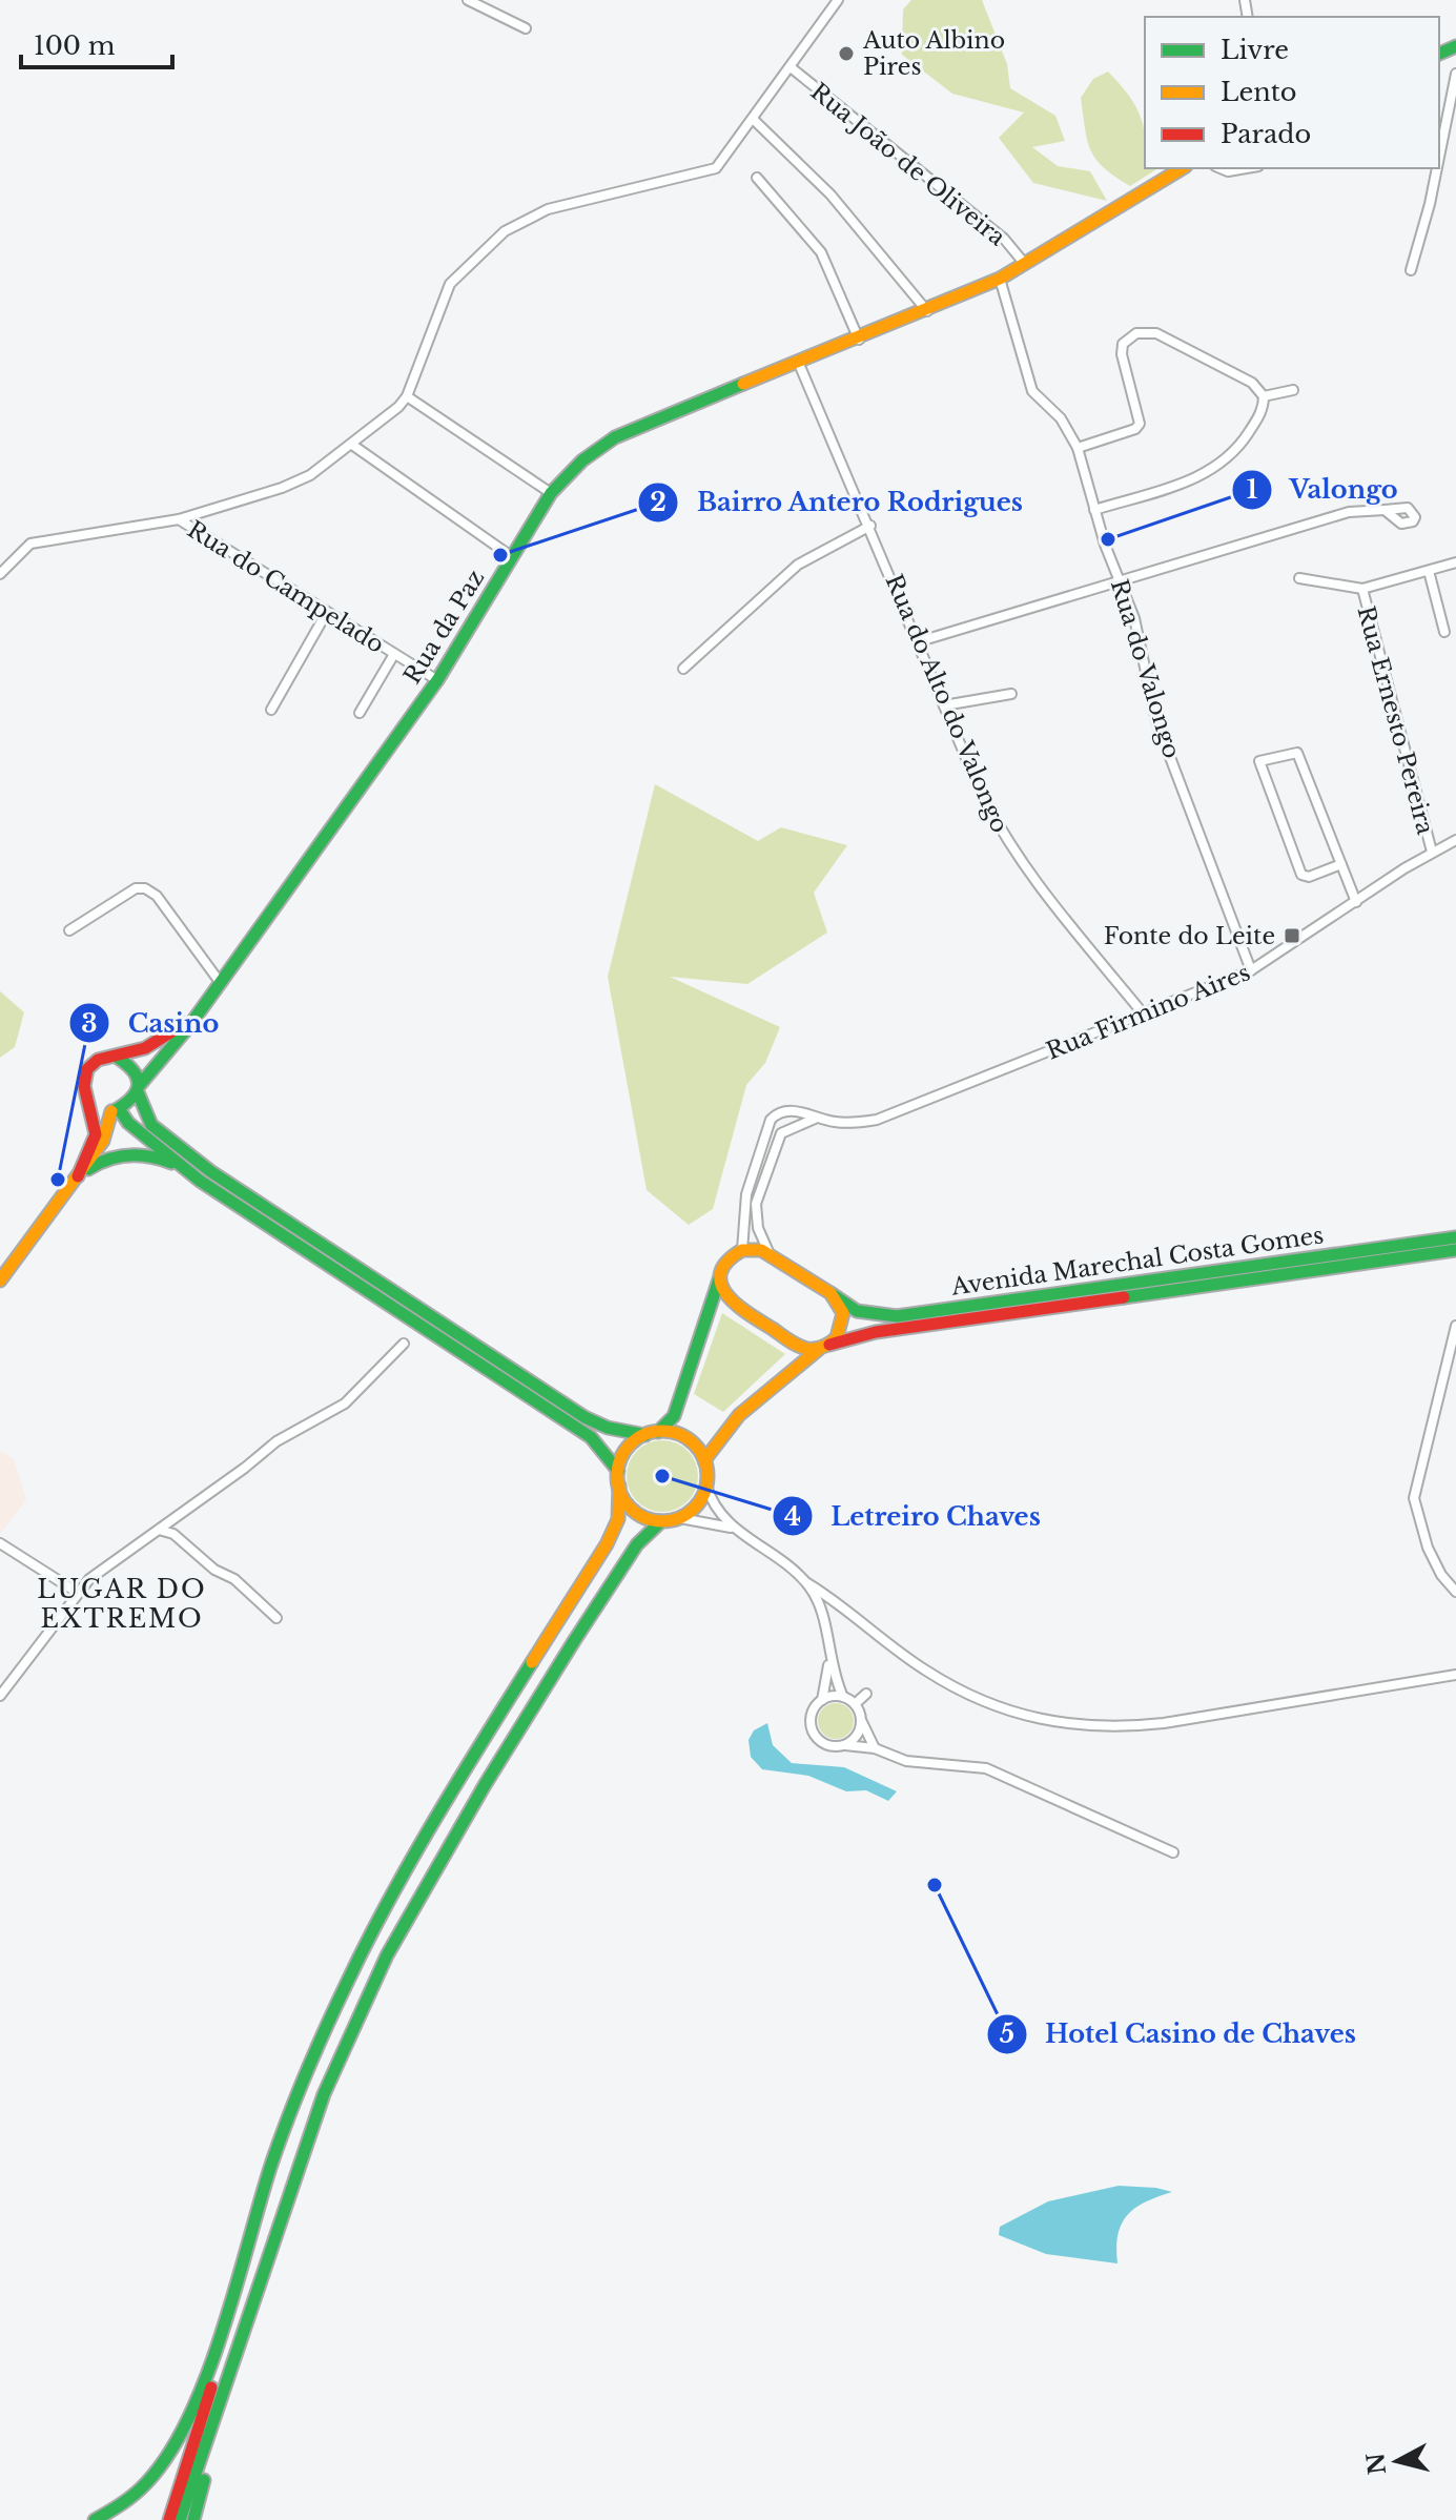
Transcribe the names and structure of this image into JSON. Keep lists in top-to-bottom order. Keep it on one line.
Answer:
{"streets":{"main road":["Rua da Paz","Avenida Marechal Costa Gomes"],"street":["Rua João de Oliveira","Rua do Campelado","Rua do Valongo","Rua do Alto do Valongo","Rua Ernesto Pereira","Rua Firmino Aires"]},"crossings":[["Rua João de Oliveira","Rua da Paz"],["Rua do Campelado","Rua da Paz"],["Rua da Paz","Rua do Valongo"],["Rua da Paz","Rua do Alto do Valongo"],["Rua do Valongo","Rua Firmino Aires"],["Rua do Alto do Valongo","Rua Firmino Aires"],["Rua Ernesto Pereira","Rua Firmino Aires"]],"districts":["LUGAR DO EXTREMO"],"places":{"other":["Auto Albino Pires","Valongo","Bairro Antero Rodrigues","Casino","Letreiro Chaves","Hotel Casino de Chaves"],"transit":["Fonte do Leite"]},"legend":["Livre","Lento","Parado"],"scale_bar":"100 m","north":"left"}
